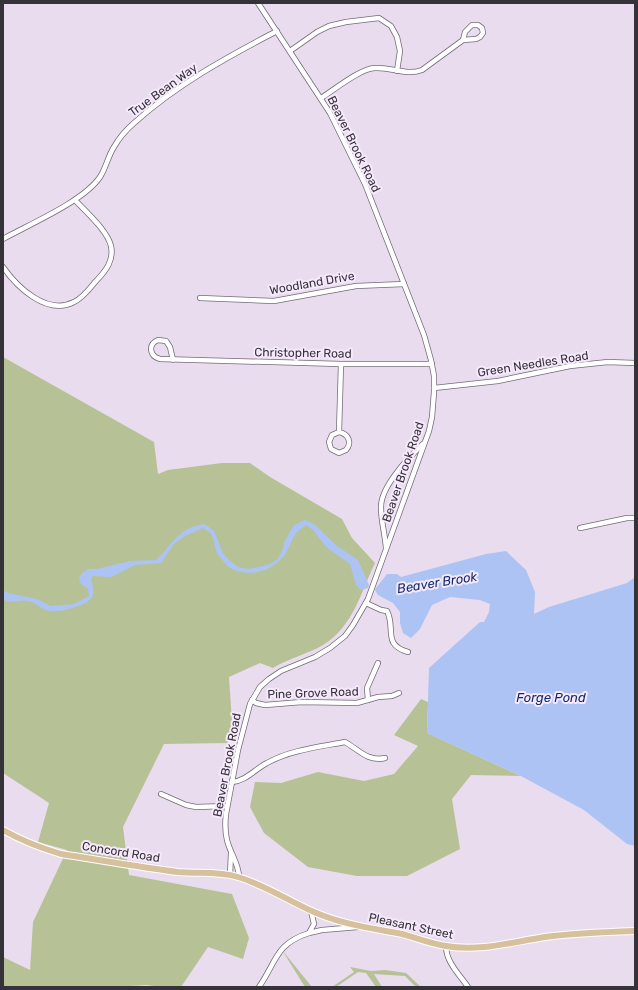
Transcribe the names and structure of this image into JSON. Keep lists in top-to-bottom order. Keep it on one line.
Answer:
{"streets":{"main road":["Concord Road","Pleasant Street"],"street":["True Bean Way","Beaver Brook Road","Woodland Drive","Christopher Road","Green Needles Road","Pine Grove Road"]},"crossings":[["True Bean Way","Beaver Brook Road"],["Beaver Brook Road","Woodland Drive"],["Beaver Brook Road","Christopher Road"],["Beaver Brook Road","Green Needles Road"],["Beaver Brook Road","Pine Grove Road"],["Beaver Brook Road","Concord Road"],["Beaver Brook Road","Pleasant Street"],["Concord Road","Pleasant Street"]],"water":["Beaver Brook","Forge Pond"]}
